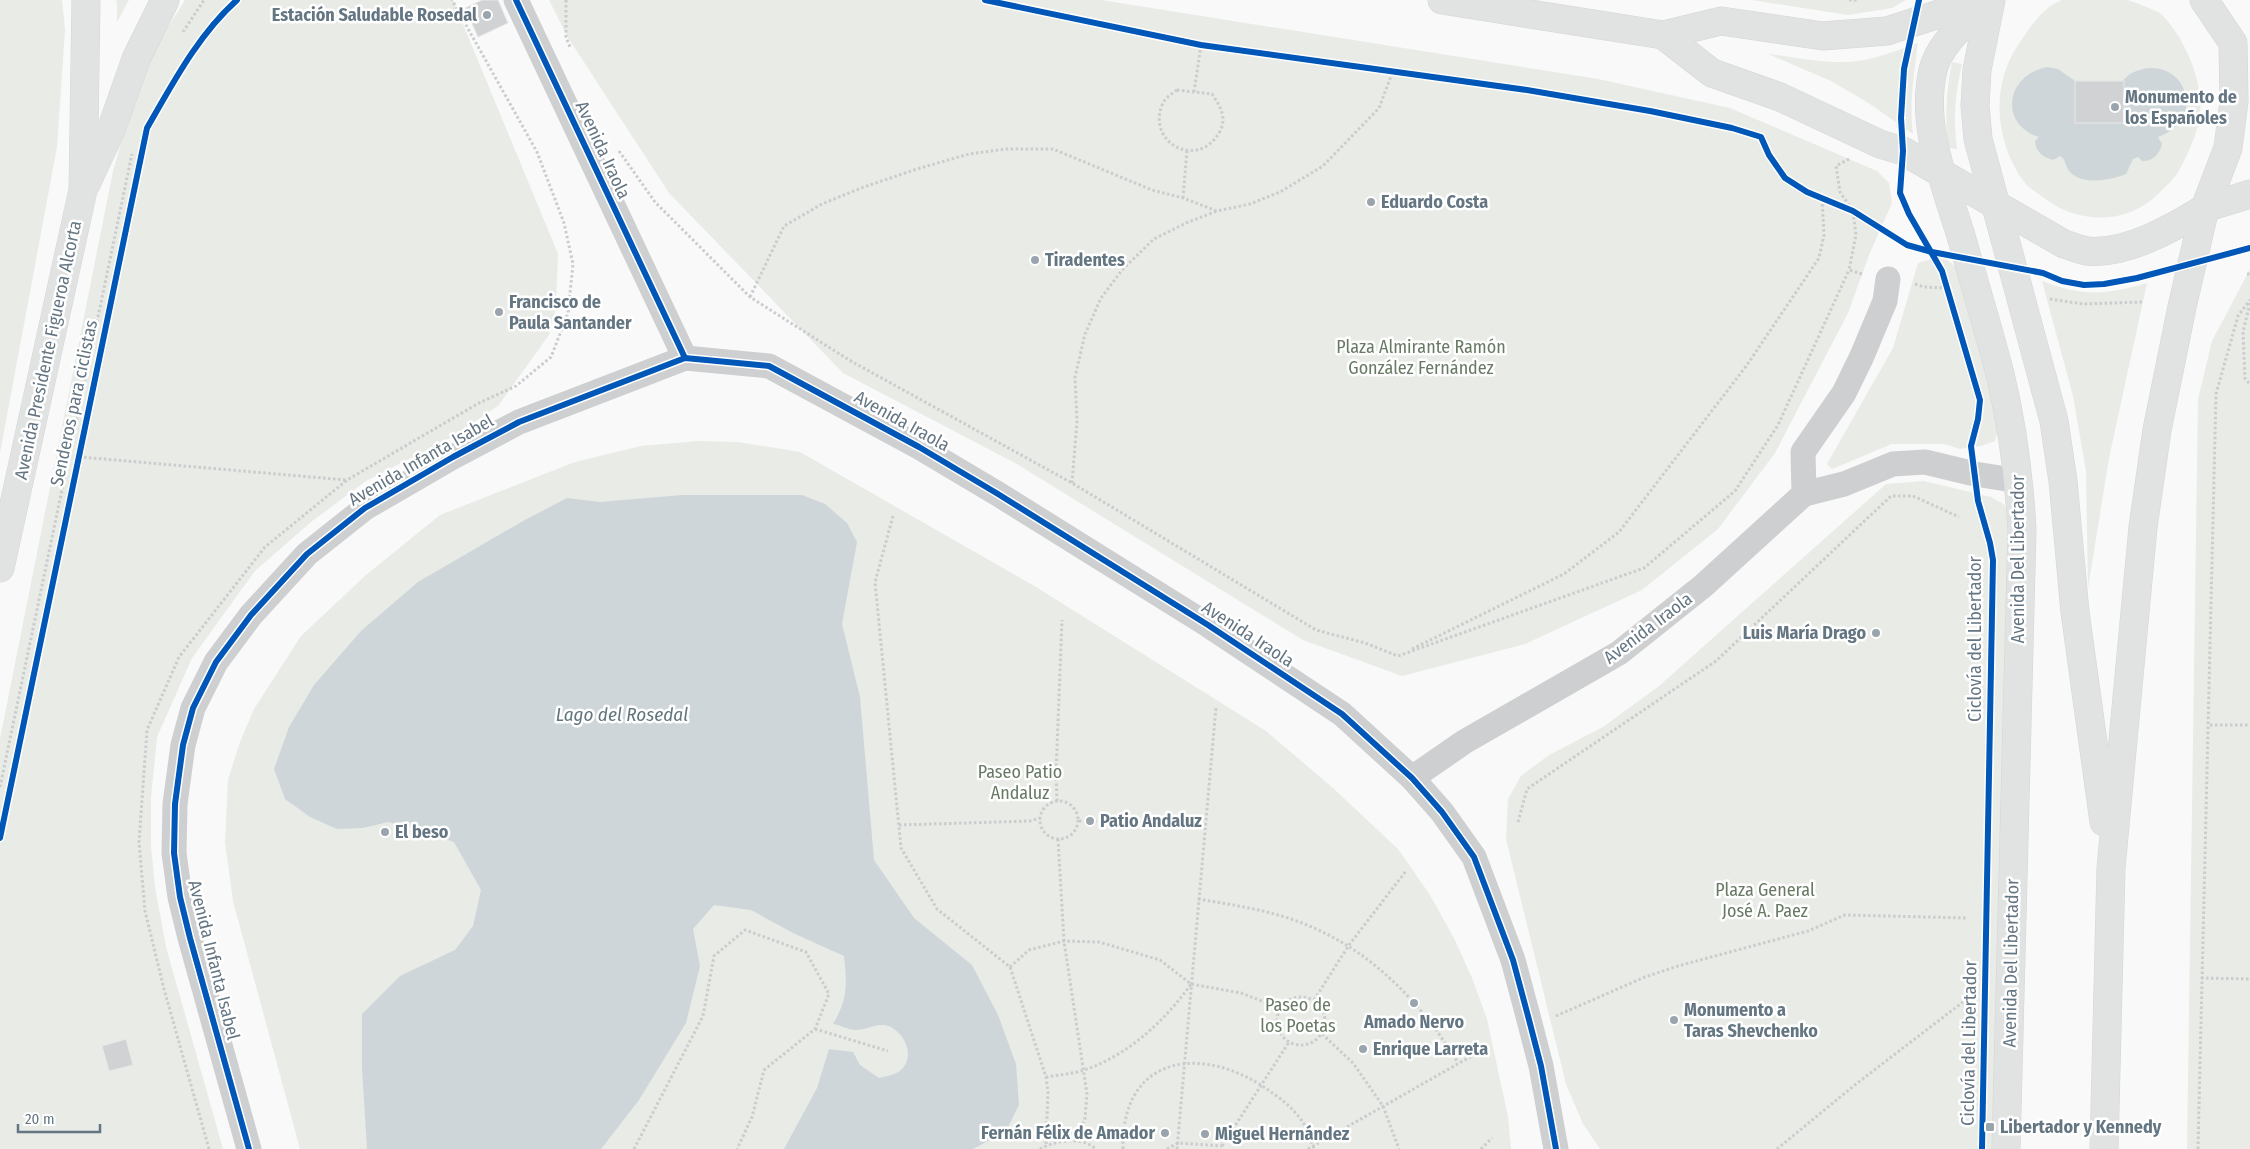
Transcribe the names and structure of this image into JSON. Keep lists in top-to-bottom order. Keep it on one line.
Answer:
{"streets":{"main road":["Avenida Presidente Figueroa Alcorta","Avenida Del Libertador"],"street":["Avenida Iraola","Avenida Infanta Isabel"],"cycle path":["Senderos para ciclistas","Ciclovía del Libertador"]},"crossings":[["Avenida Iraola","Avenida Infanta Isabel"],["Avenida Iraola","Avenida Del Libertador"]],"water":["Lago del Rosedal"],"parks":["Plaza Almirante Ramón González Fernández","Paseo Patio Andaluz","Plaza General José A. Paez","Paseo de los Poetas"],"places":{"other":["Estación Saludable Rosedal","Monumento de los Españoles","Eduardo Costa","Tiradentes","Francisco de Paula Santander","Luis María Drago","Patio Andaluz","El beso","Amado Nervo","Monumento a Taras Shevchenko","Enrique Larreta","Fernán Félix de Amador","Miguel Hernández"],"transit":["Libertador y Kennedy"]},"scale_bar":"20 m"}
